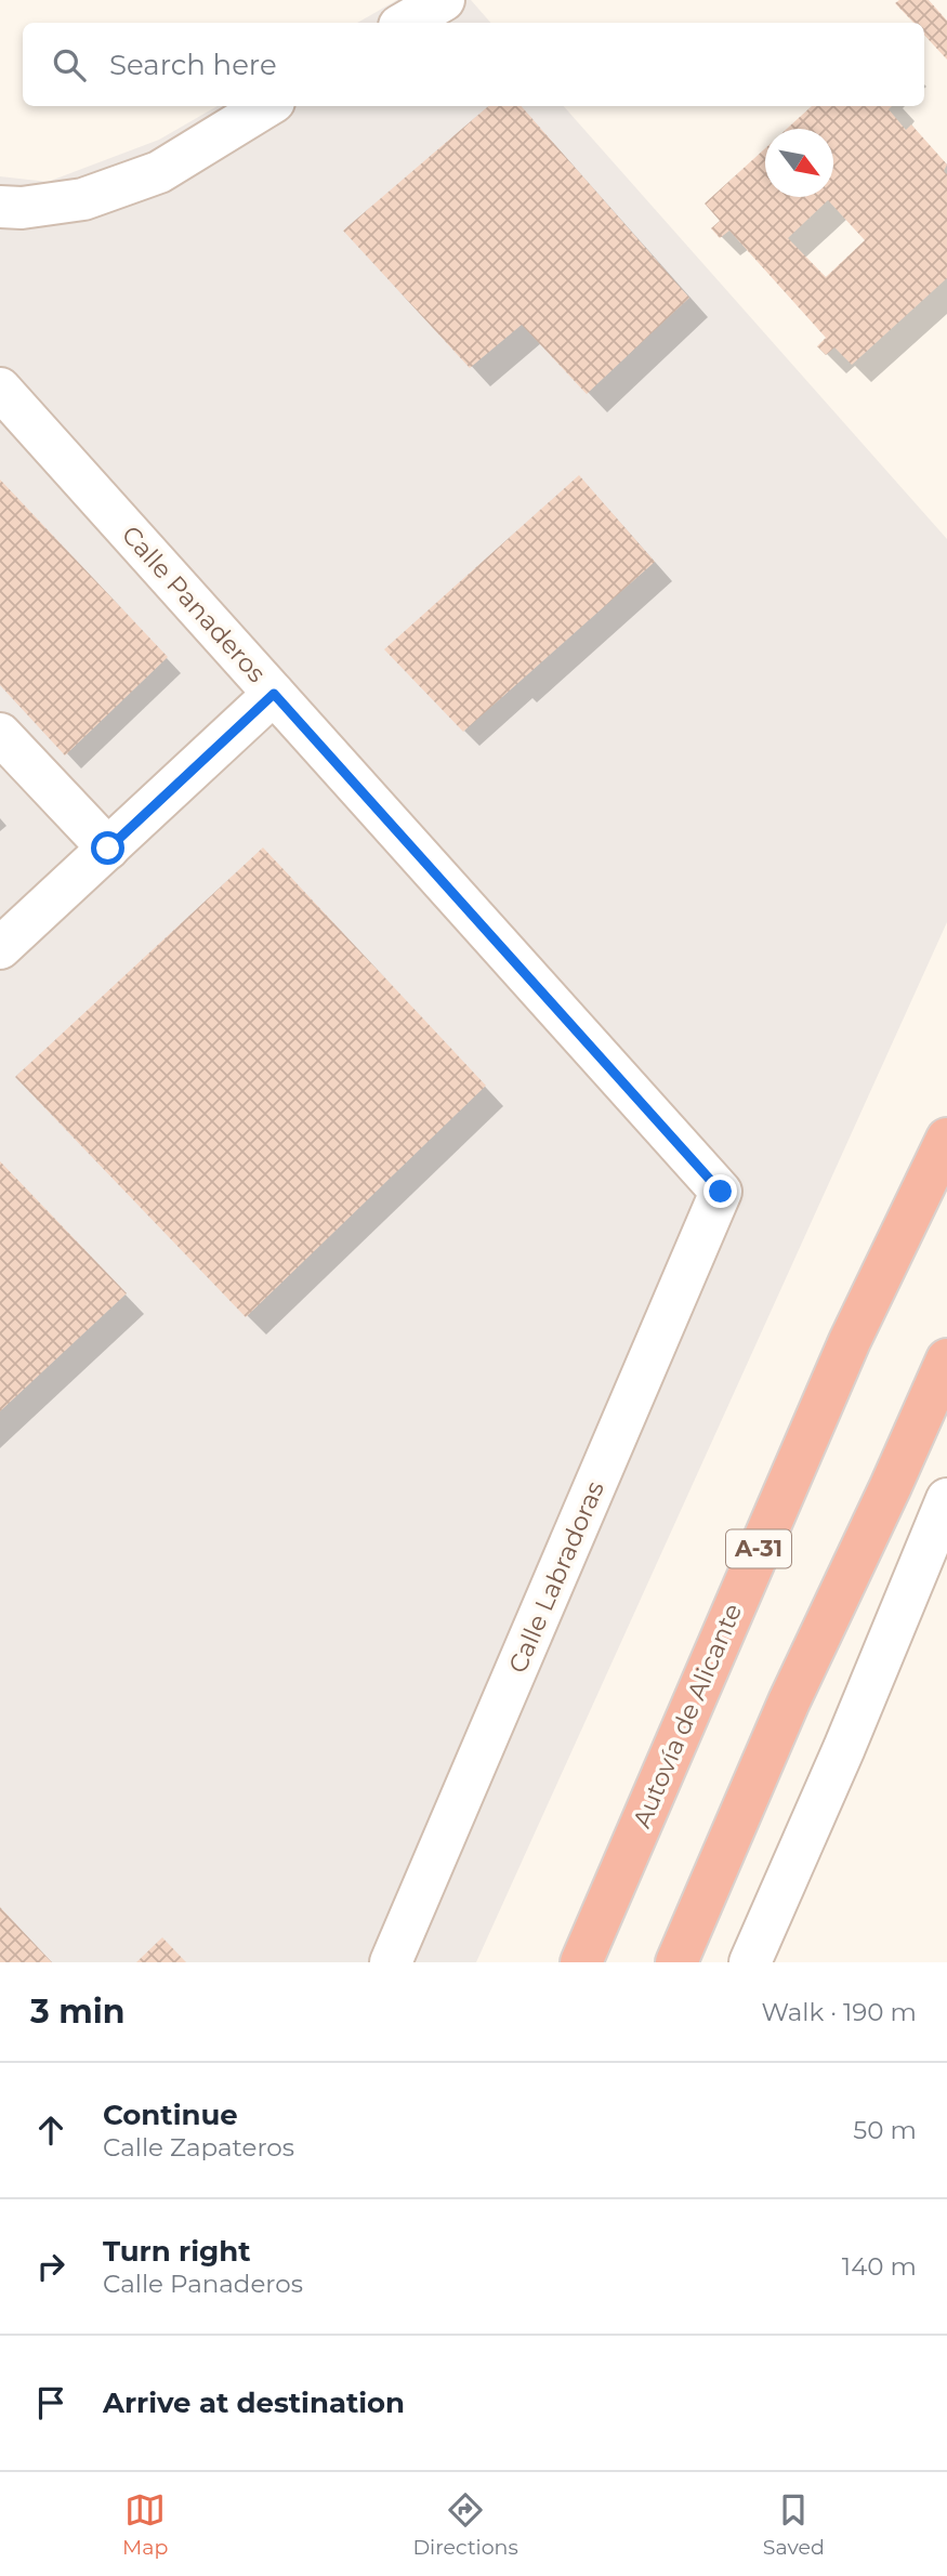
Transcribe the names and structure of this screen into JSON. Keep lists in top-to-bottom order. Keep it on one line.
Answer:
{"streets":{"highway":["A-31","Autovía de Alicante"],"street":["Calle Panaderos","Calle Labradoras"]},"crossings":[["Calle Panaderos","Calle Labradoras"]],"north":"bottom right","page":{"search":"Search here","heading":["3 min","Walk · 190 m"],"list":[["Continue","Calle Zapateros","50 m"],["Turn right","Calle Panaderos","140 m"],"Arrive at destination"],"nav":["Map","Directions","Saved"]}}
